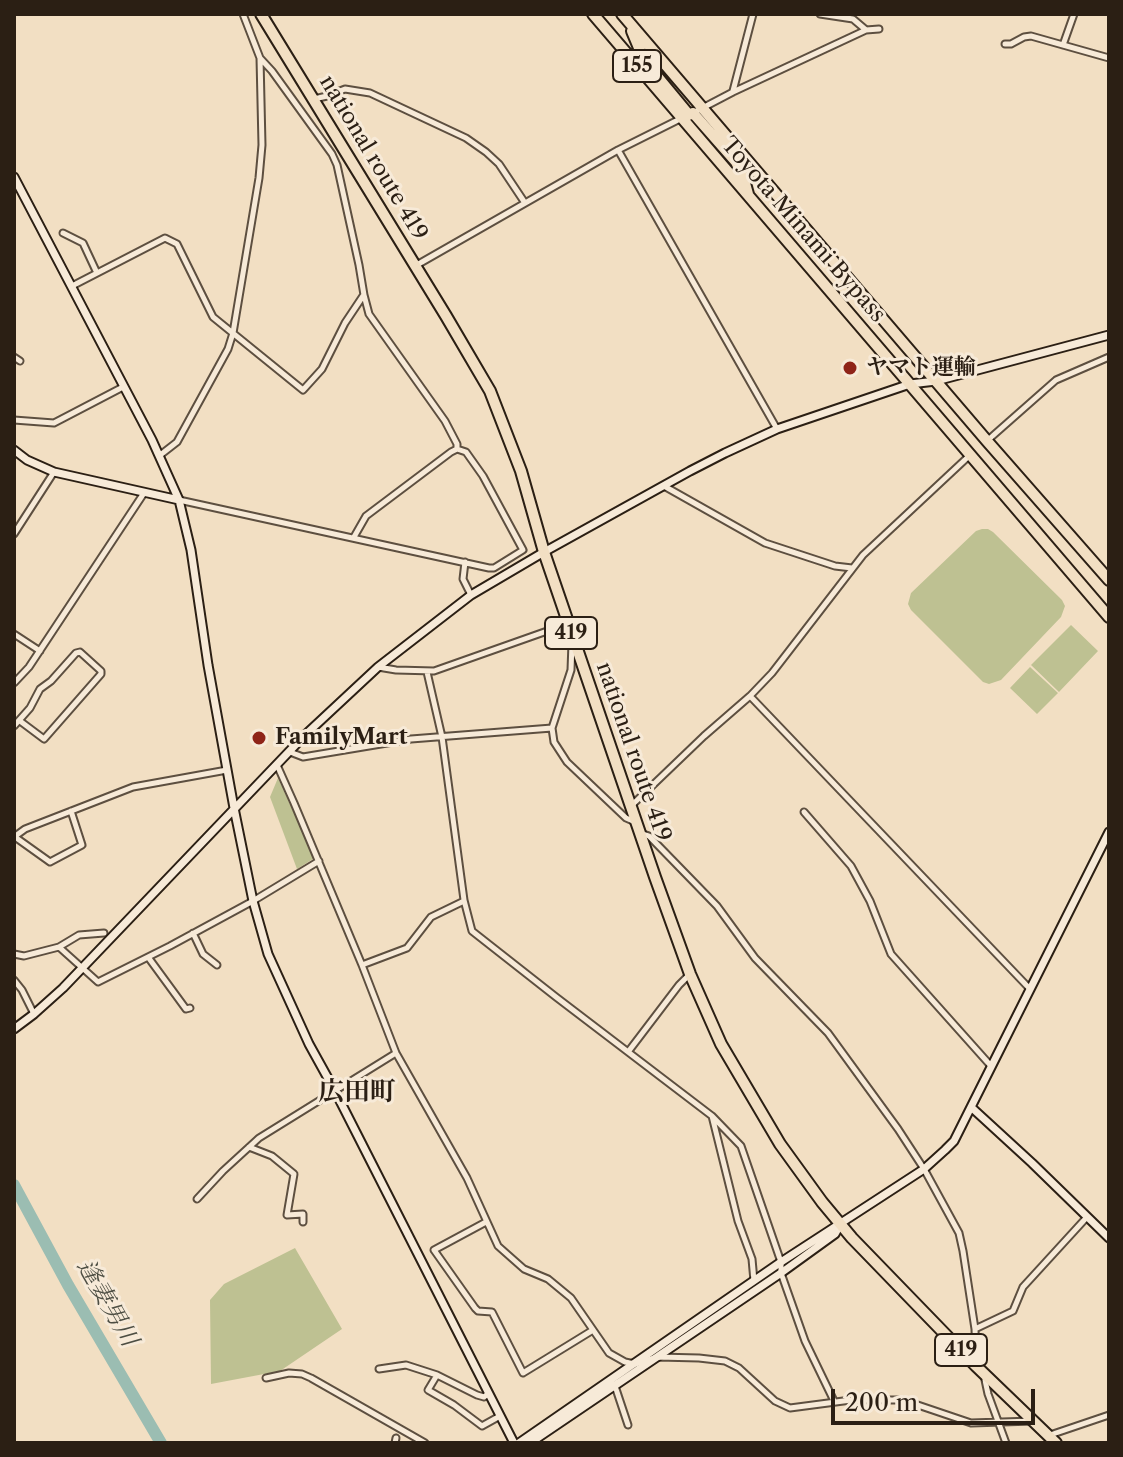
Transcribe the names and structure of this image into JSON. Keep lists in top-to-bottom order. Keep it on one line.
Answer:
{"streets":{"highway":["155","national route 419","Toyota Minami Bypass","419"]},"districts":["広田町"],"water":["逢妻男川"],"places":["ヤマト運輸","FamilyMart"],"scale_bar":"200 m"}
